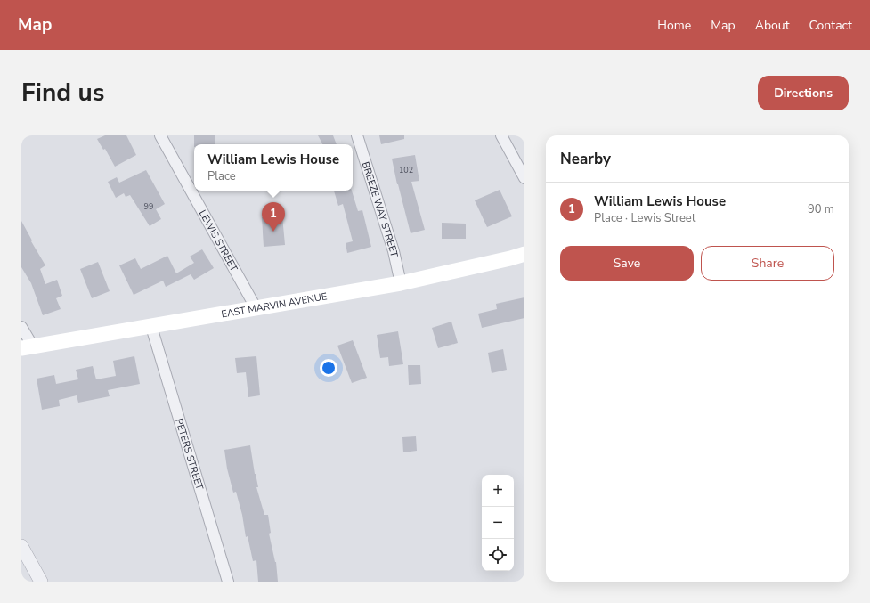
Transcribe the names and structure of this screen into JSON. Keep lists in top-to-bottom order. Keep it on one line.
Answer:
{"streets":{"main road":["EAST MARVIN AVENUE"],"street":["BREEZE WAY STREET","LEWIS STREET","PETERS STREET"]},"crossings":[["BREEZE WAY STREET","EAST MARVIN AVENUE"],["LEWIS STREET","EAST MARVIN AVENUE"],["EAST MARVIN AVENUE","PETERS STREET"]],"house_numbers":["102","99"],"page":{"header":"Map","nav":["Home","Map","About","Contact"],"title":"Find us","buttons":["Directions",["Save","Share"]],"heading":"Nearby","popup":["William Lewis House","Place"],"list":[{"mark":"1","name":"William Lewis House","note":"Place · Lewis Street","value":"90 m"}],"pins":"1","map_buttons":["+","−"]}}
